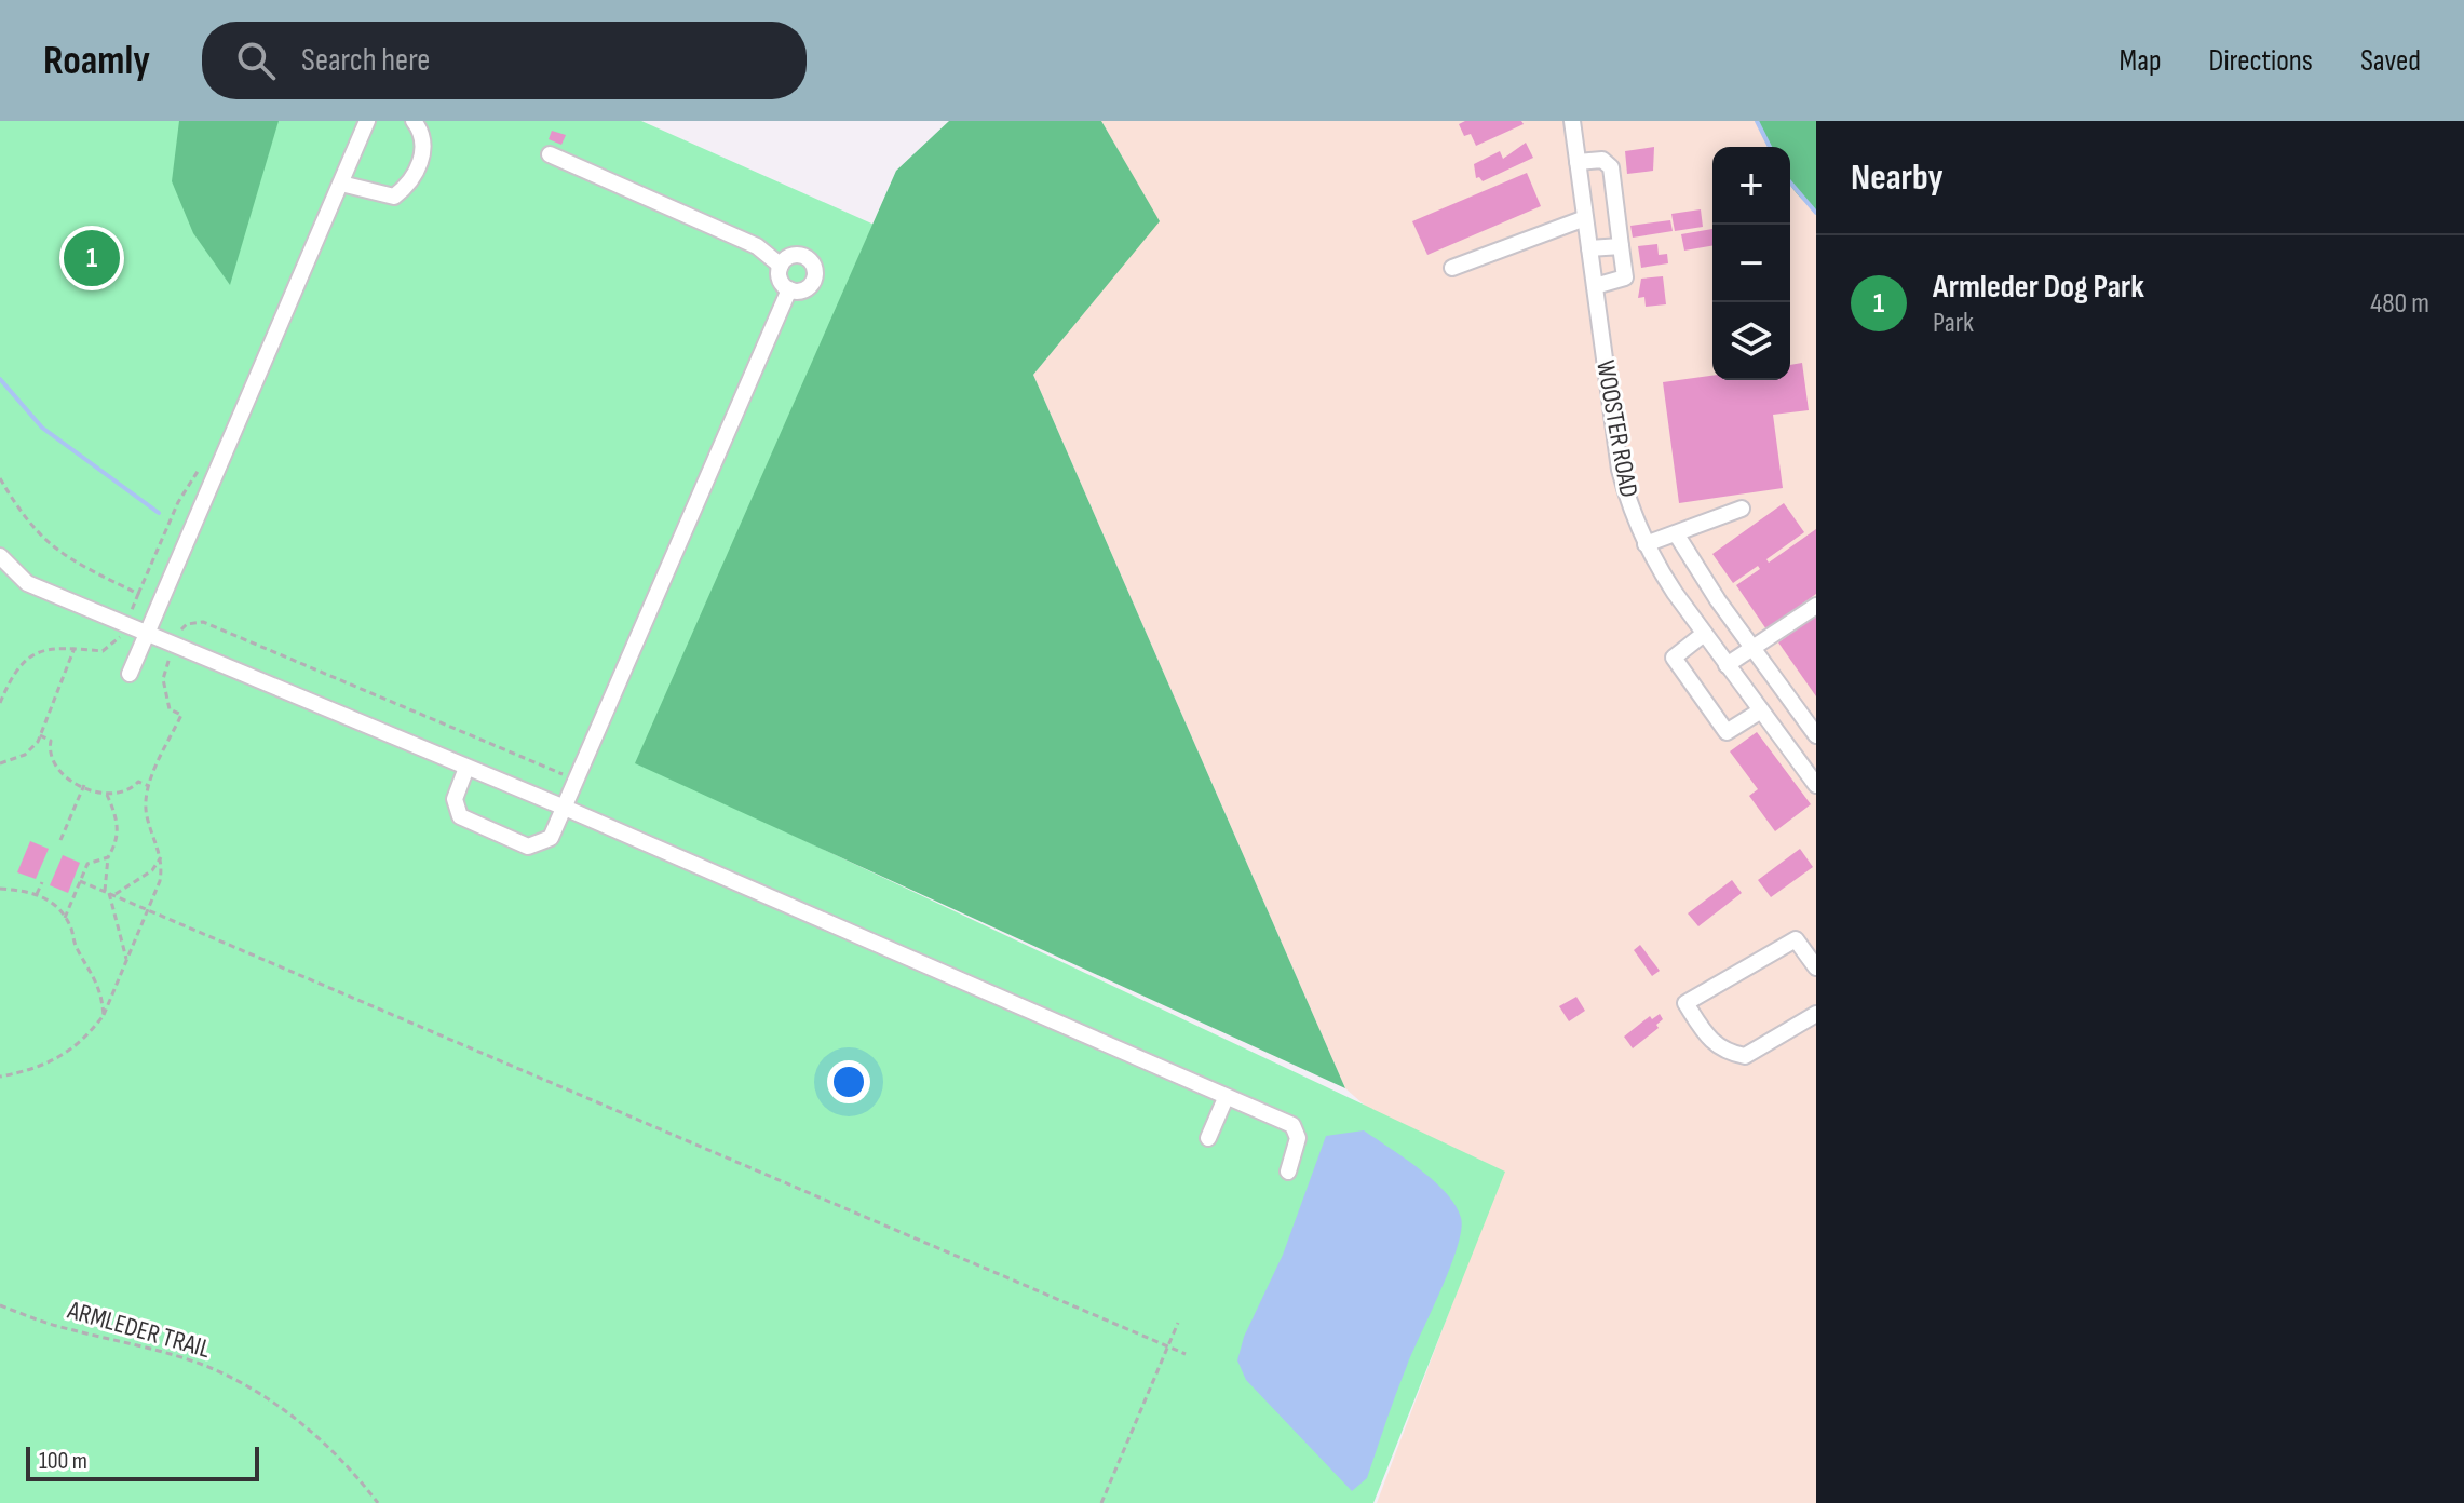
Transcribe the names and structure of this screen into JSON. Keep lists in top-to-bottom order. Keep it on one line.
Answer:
{"streets":{"street":["WOOSTER ROAD"],"path":["ARMLEDER TRAIL"]},"scale_bar":"100 m","page":{"header":"Roamly","search":"Search here","nav":["Map","Directions","Saved"],"heading":"Nearby","map_buttons":["+","−"],"pins":"1","list":[{"mark":"1","name":"Armleder Dog Park","note":"Park","value":"480 m"}],"scale":"100 m"}}
